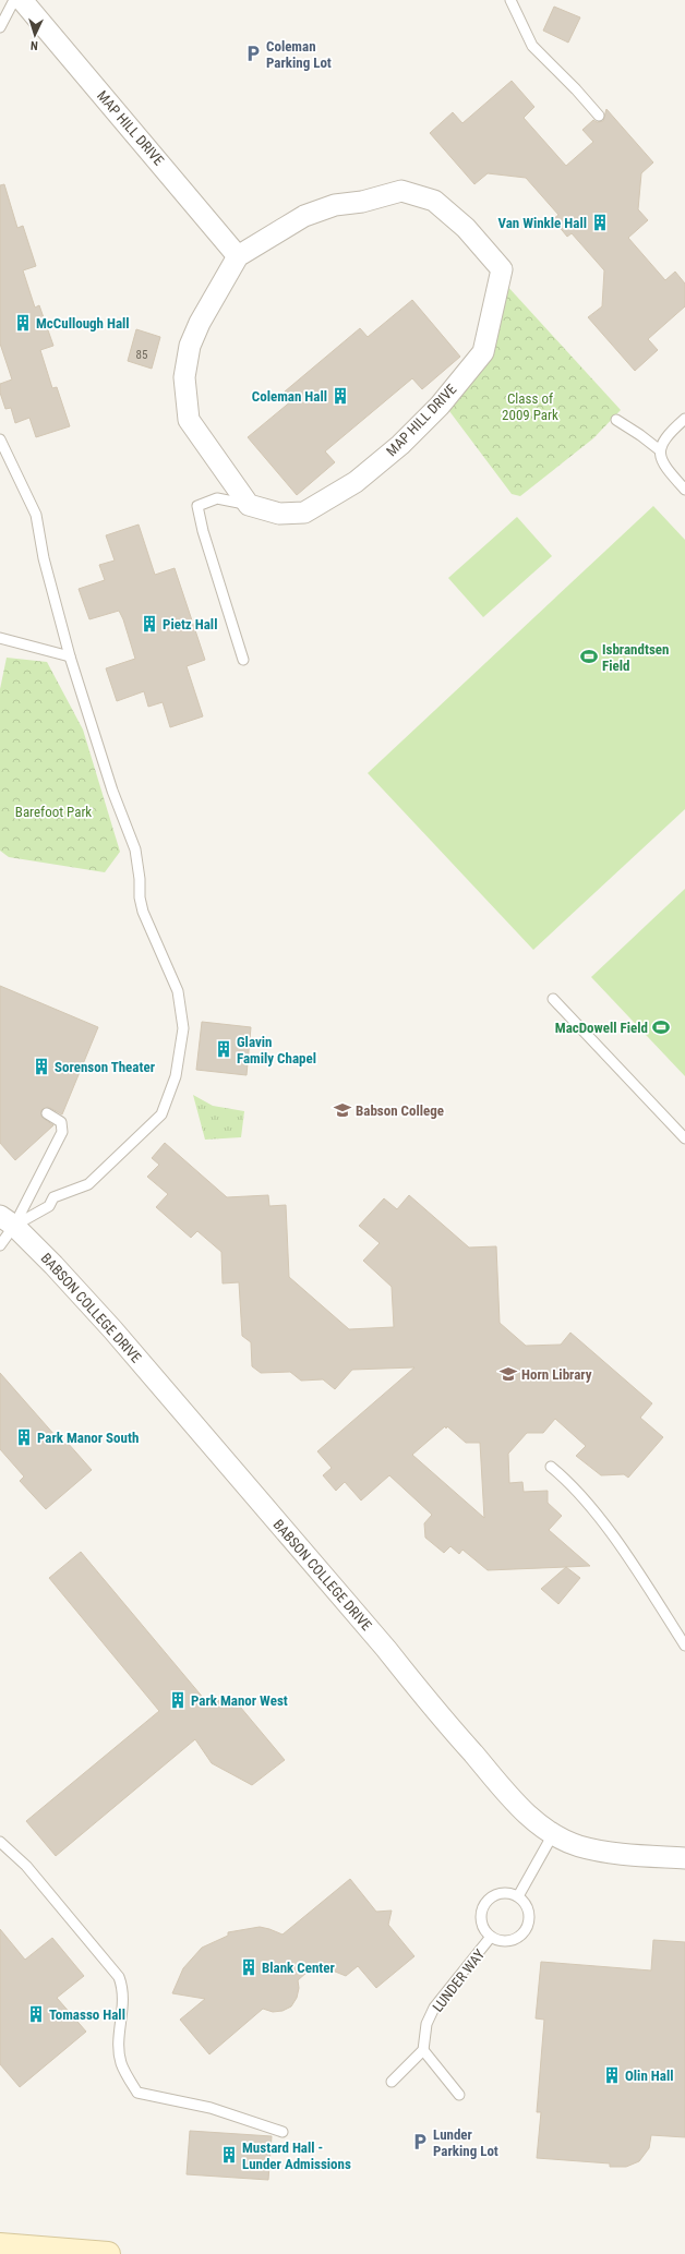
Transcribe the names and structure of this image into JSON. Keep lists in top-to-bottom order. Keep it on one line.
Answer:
{"streets":{"street":["MAP HILL DRIVE","BABSON COLLEGE DRIVE"],"lane":["LUNDER WAY"]},"parks":["Class of 2009 Park","Barefoot Park"],"places":{"parking":["Coleman Parking Lot","Lunder Parking Lot"],"building":["Van Winkle Hall","McCullough Hall","Coleman Hall","Pietz Hall","Glavin Family Chapel","Sorenson Theater","Park Manor South","Park Manor West","Blank Center","Tomasso Hall","Olin Hall","Mustard Hall - Lunder Admissions"],"sports":["Isbrandtsen Field","MacDowell Field"],"school or university":["Babson College","Horn Library"]},"house_numbers":["85"],"north":"bottom"}
